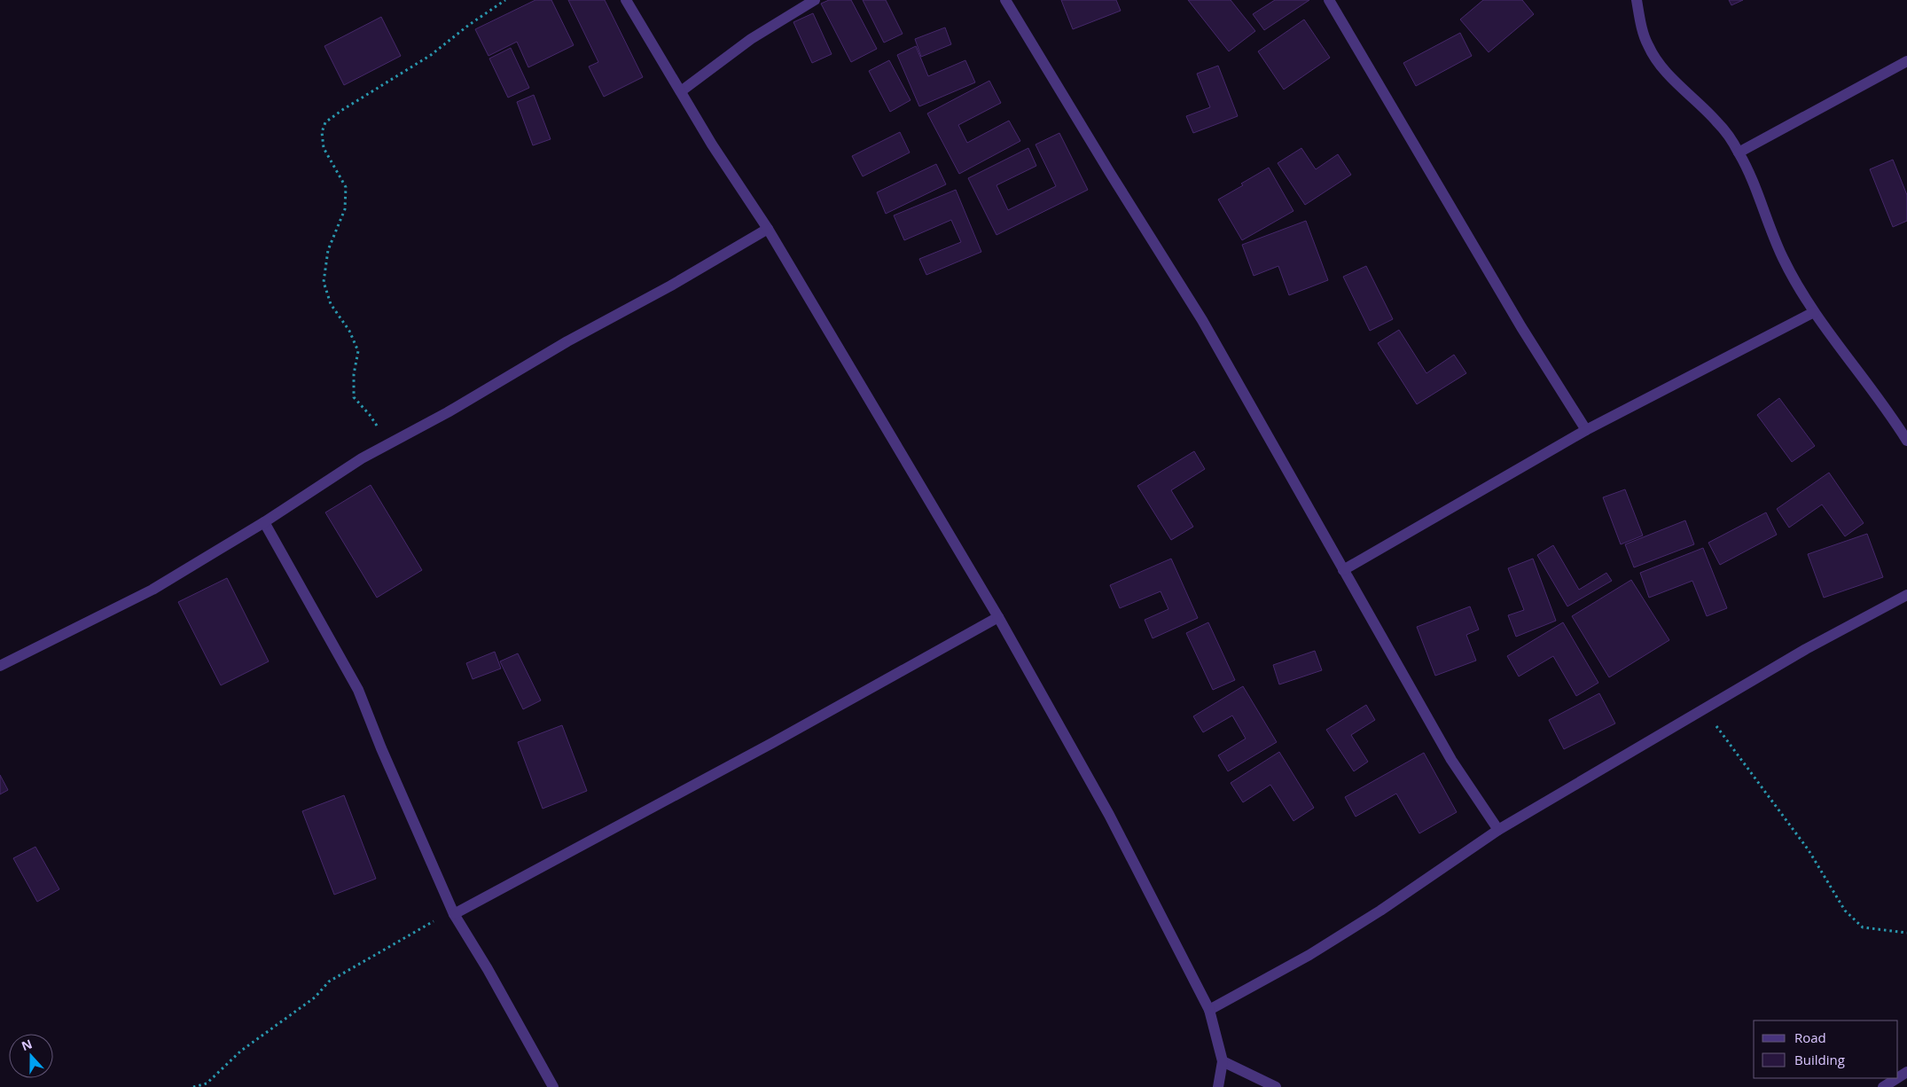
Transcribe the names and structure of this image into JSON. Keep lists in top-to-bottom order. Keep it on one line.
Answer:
{"legend":["Road","Building"],"north":"top"}
